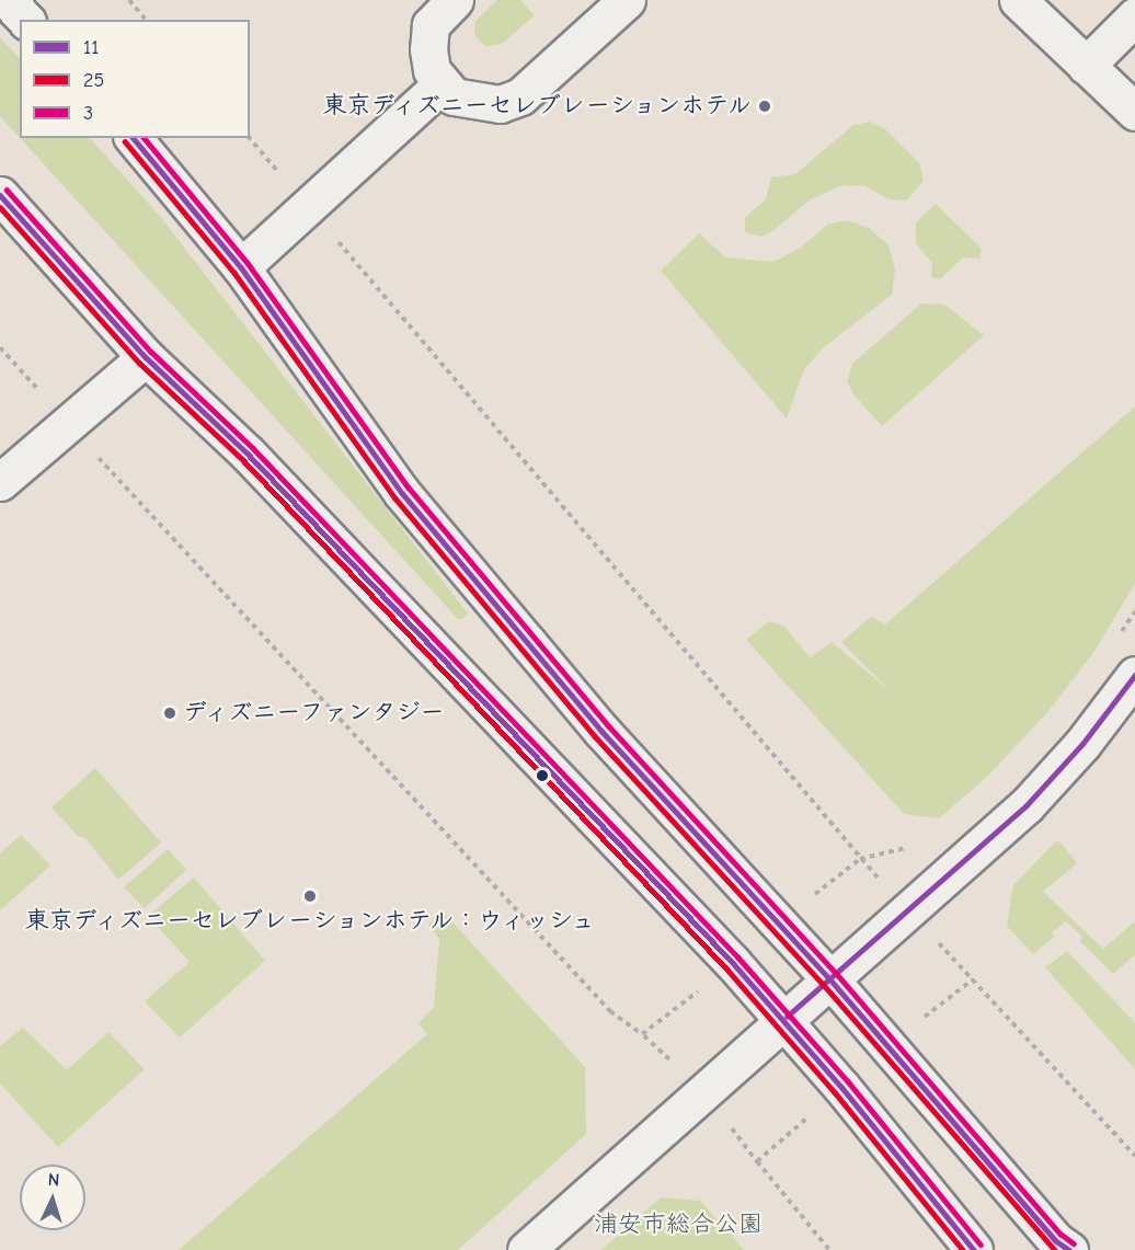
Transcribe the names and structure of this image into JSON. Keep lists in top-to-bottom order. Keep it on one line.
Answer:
{"parks":["浦安市総合公園"],"places":["東京ディズニーセレブレーションホテル","ディズニーファンタジー","東京ディズニーセレブレーションホテル：ウィッシュ"],"lines":["transit line 11","transit line 3","transit line 25"],"legend":["11","25","3"],"north":"top"}
